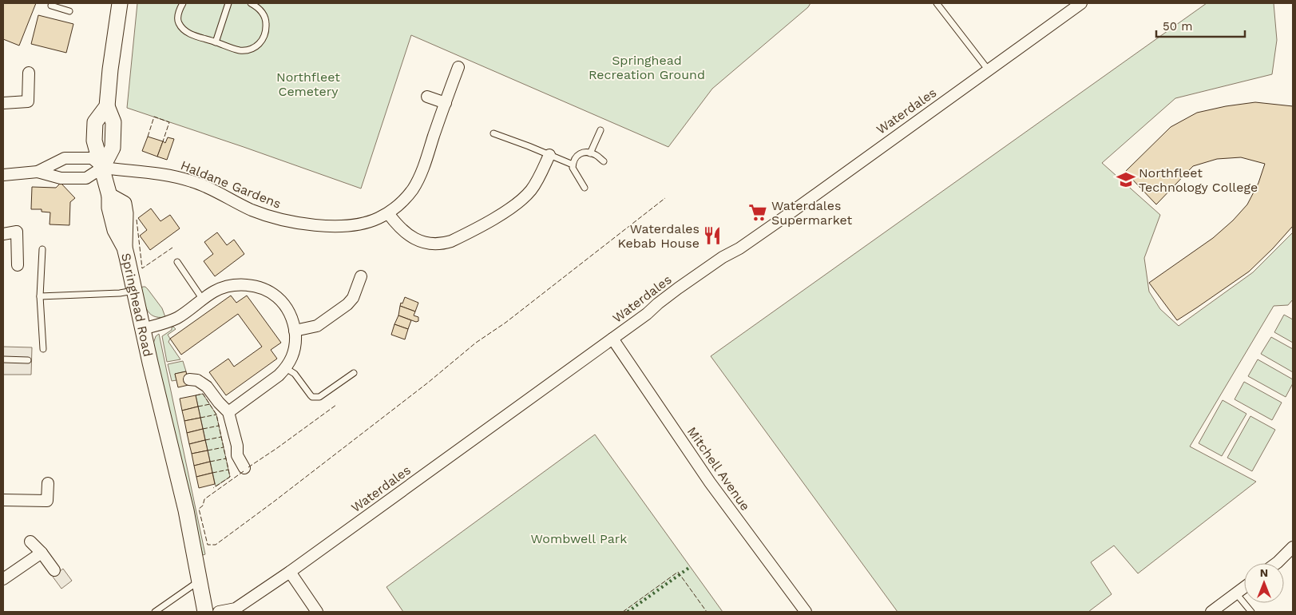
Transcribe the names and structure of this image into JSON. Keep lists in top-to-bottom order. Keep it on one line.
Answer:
{"streets":{"main road":["Springhead Road"],"street":["Waterdales","Haldane Gardens","Mitchell Avenue"]},"crossings":[["Waterdales","Mitchell Avenue"],["Haldane Gardens","Springhead Road"]],"parks":["Springhead Recreation Ground","Northfleet Cemetery","Wombwell Park"],"places":{"school or university":["Northfleet Technology College"],"supermarket":["Waterdales Supermarket"],"restaurant":["Waterdales Kebab House"]},"scale_bar":"50 m","north":"top"}
